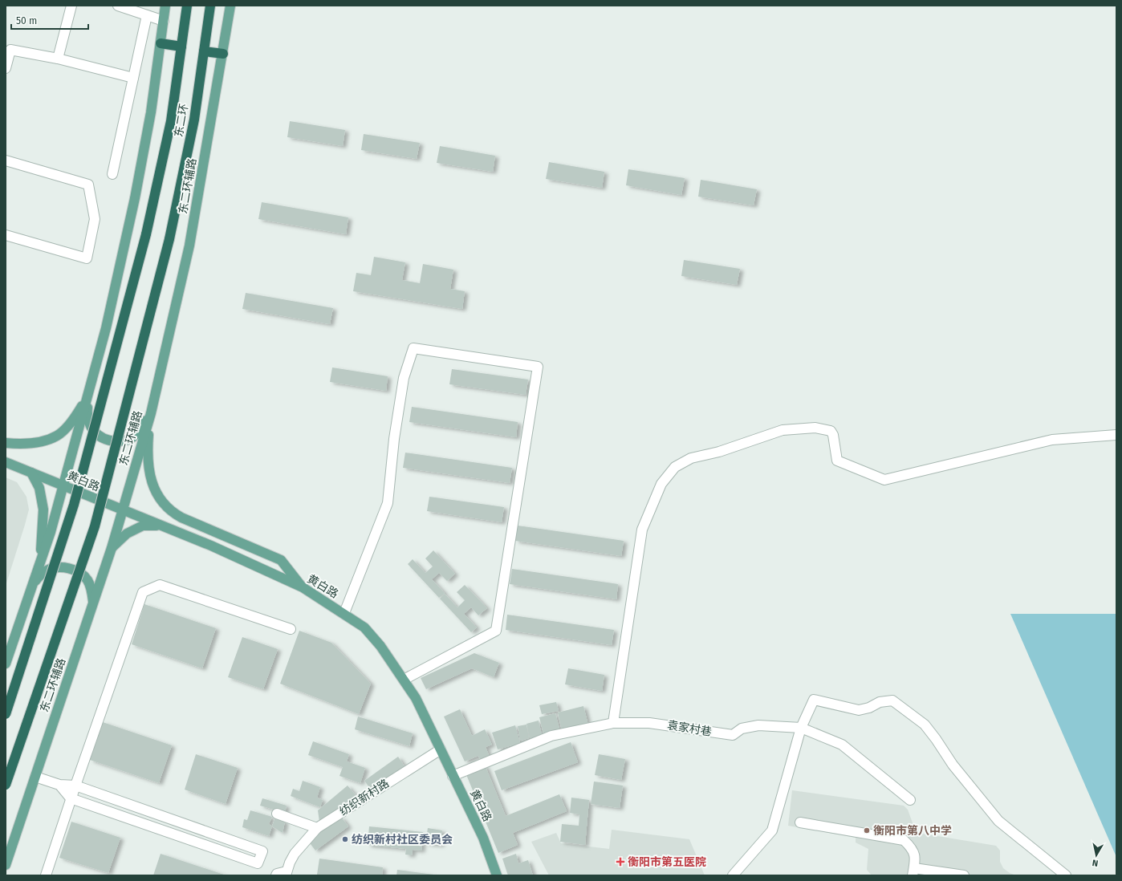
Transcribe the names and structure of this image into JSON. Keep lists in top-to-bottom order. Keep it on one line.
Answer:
{"streets":{"highway":["东二环"],"main road":["东二环辅路","黄白路"],"street":["袁家村巷","纺织新村路"]},"crossings":[["东二环辅路","黄白路"],["黄白路","袁家村巷"],["黄白路","纺织新村路"]],"places":{"other":["衡阳市第八中学","纺织新村社区委员会"],"health":["衡阳市第五医院"]},"scale_bar":"50 m","north":"bottom"}
